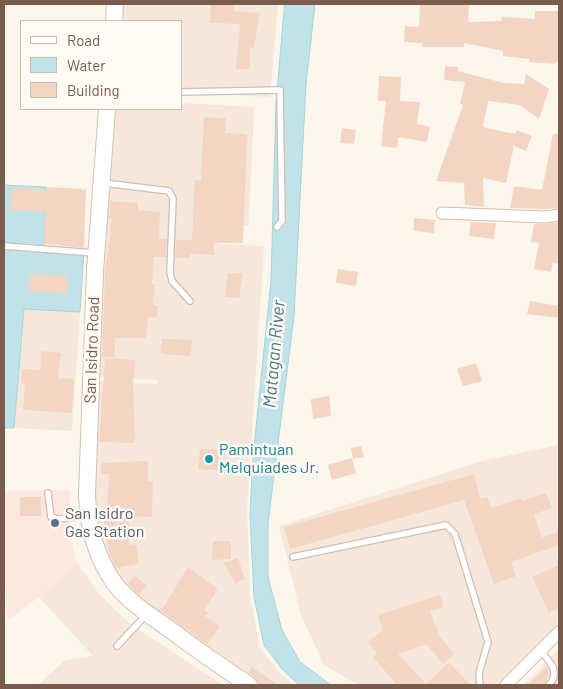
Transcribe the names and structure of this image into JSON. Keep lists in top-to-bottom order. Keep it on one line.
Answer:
{"streets":{"street":["San Isidro Road"]},"water":["Matagan River"],"places":["Pamintuan Melquiades Jr.","San Isidro Gas Station"],"legend":["Road","Water","Building"]}
